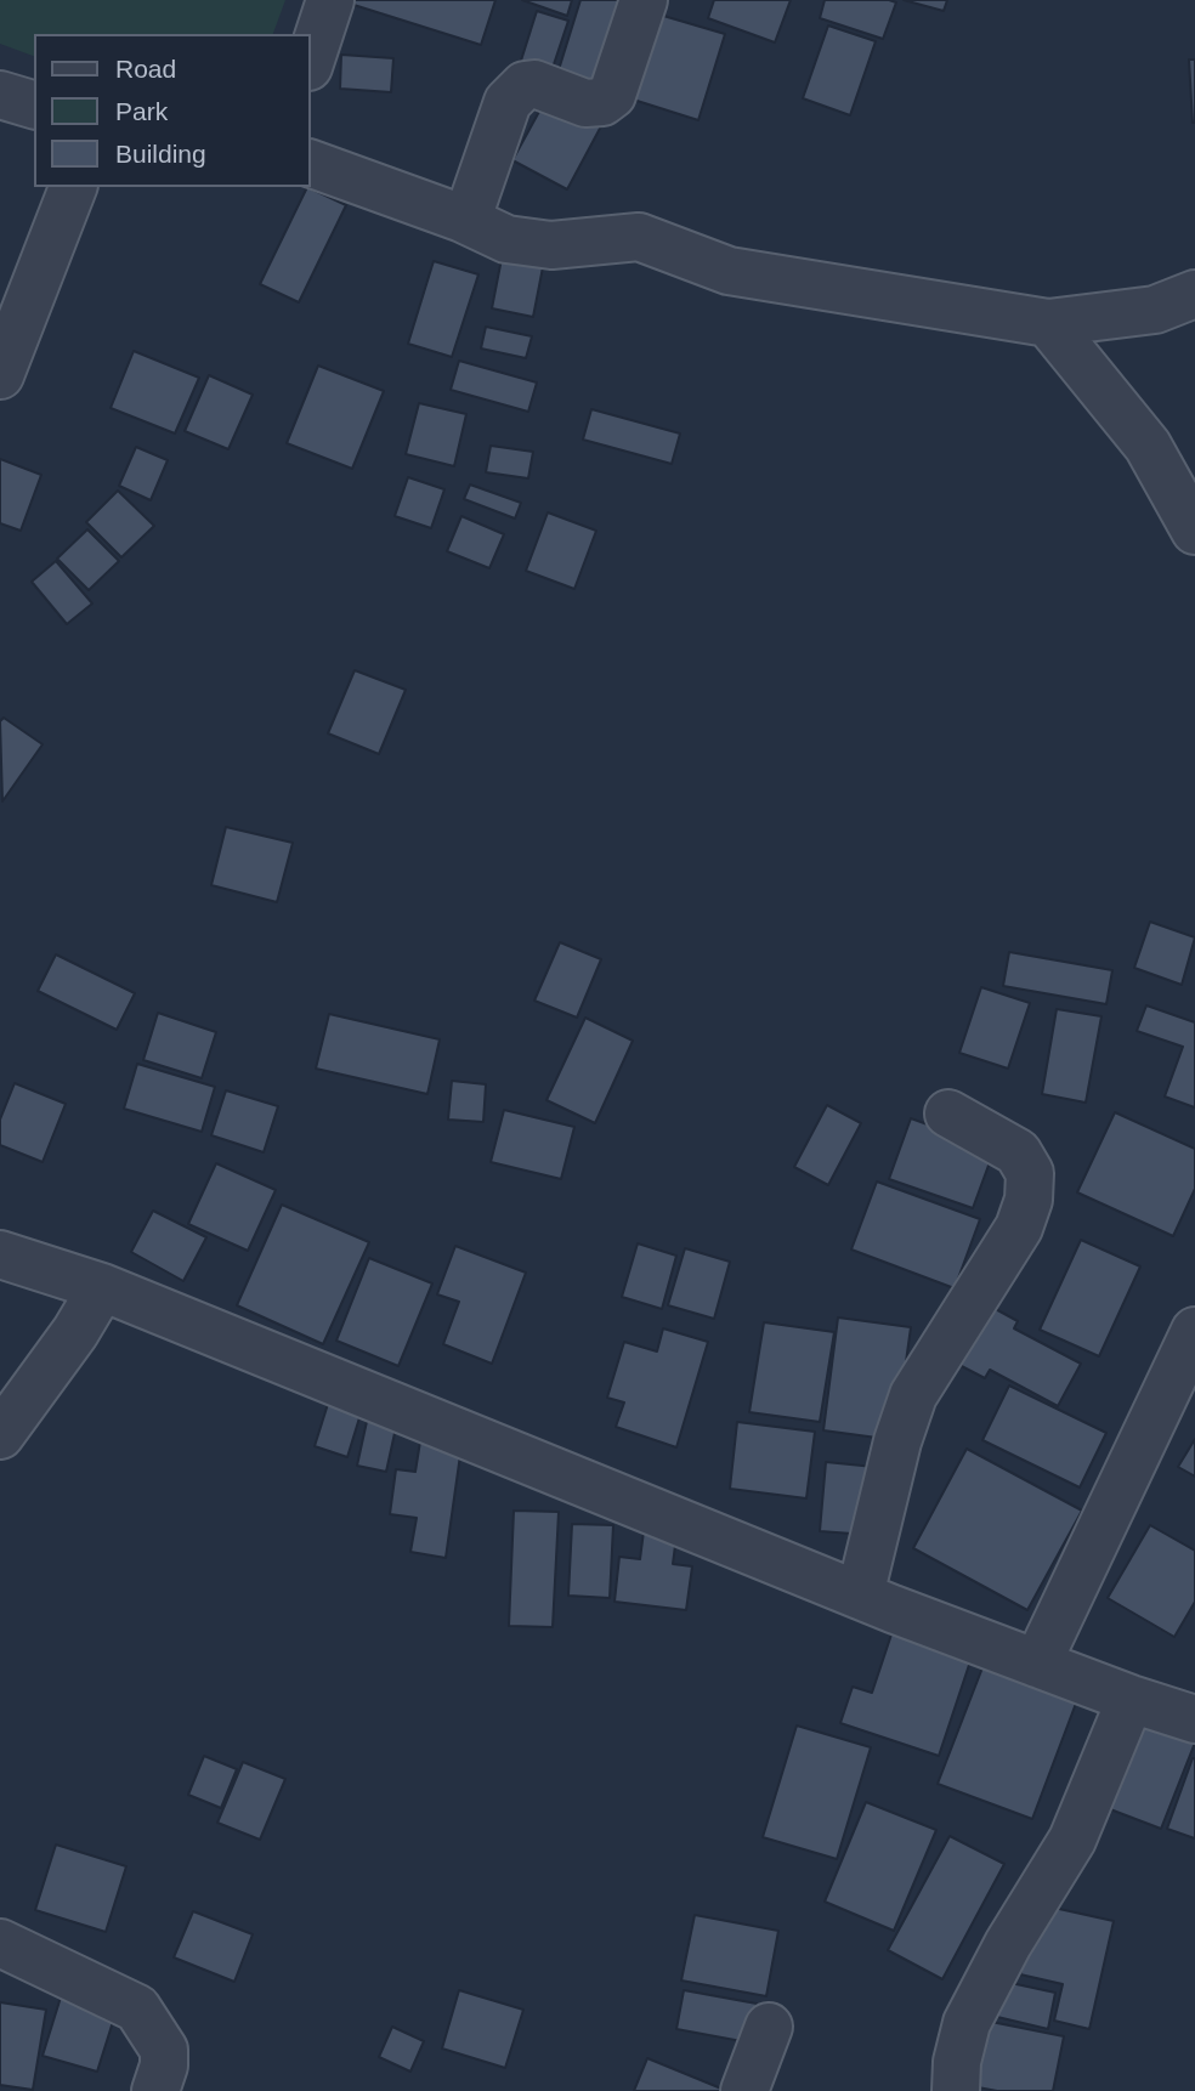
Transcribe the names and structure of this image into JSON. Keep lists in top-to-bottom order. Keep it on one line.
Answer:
{"legend":["Road","Park","Building"]}
